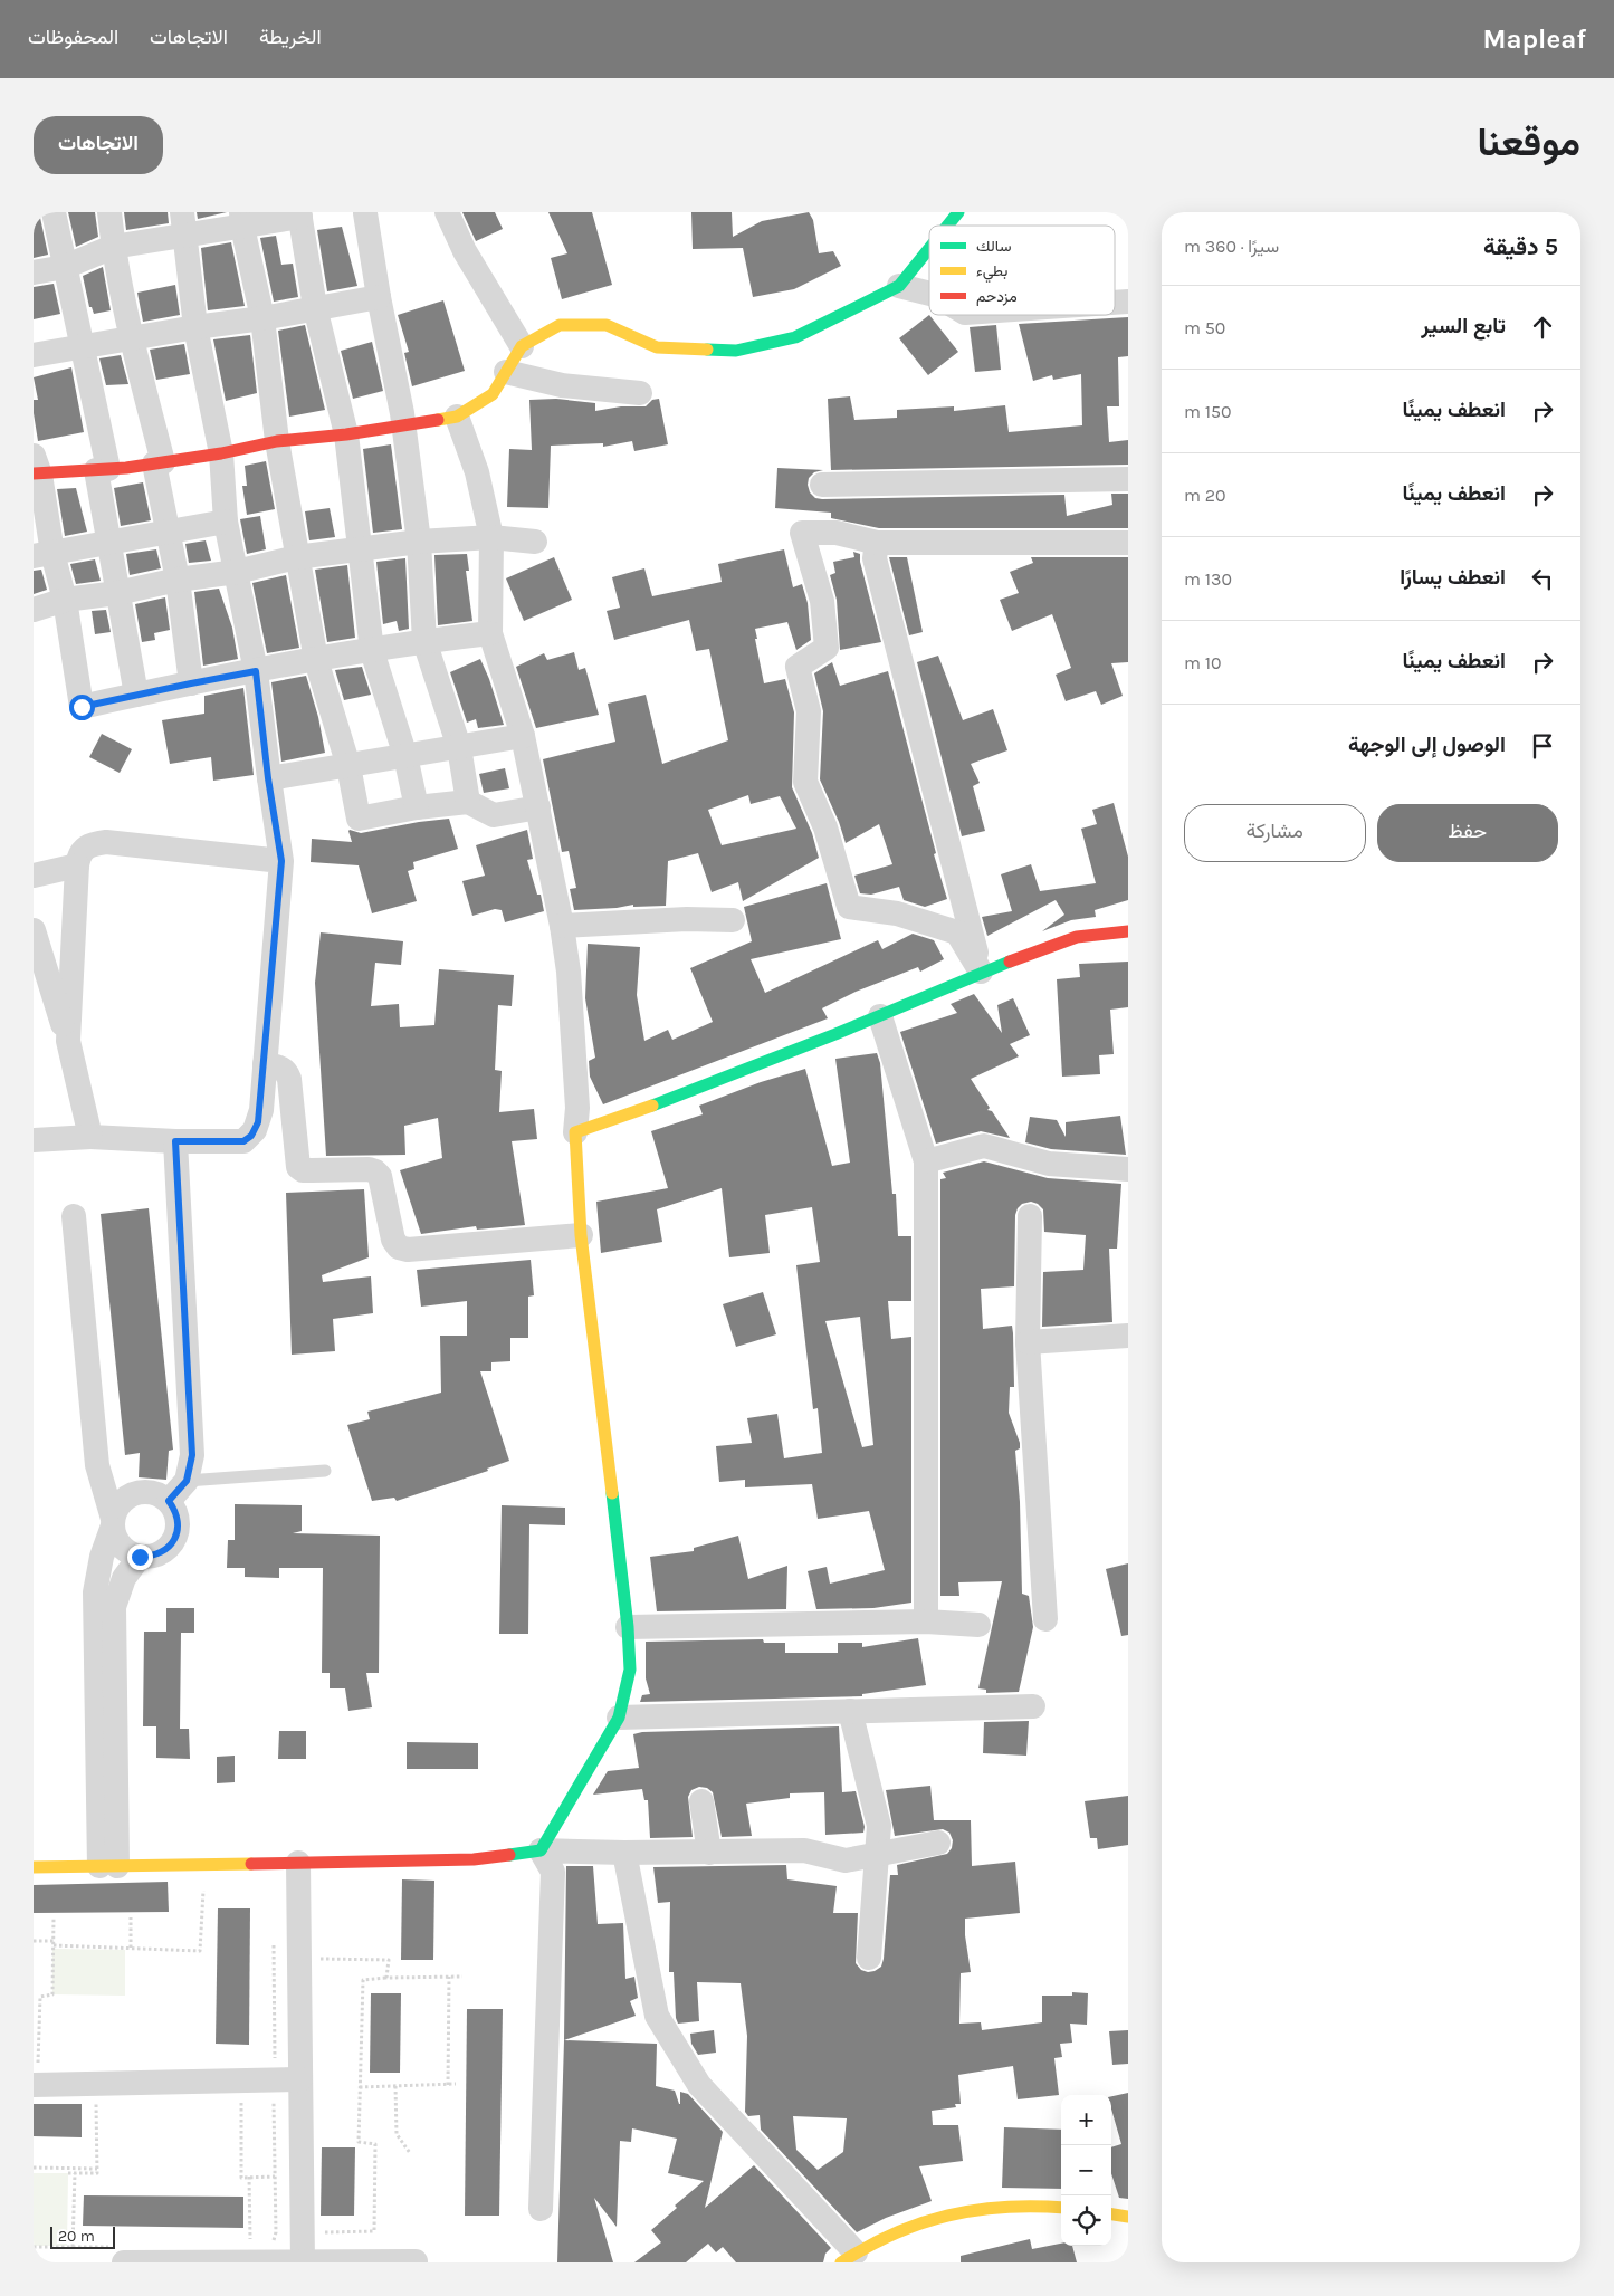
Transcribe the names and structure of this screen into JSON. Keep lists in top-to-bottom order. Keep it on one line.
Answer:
{"legend":["سالك","بطيء","مزدحم"],"scale_bar":"20 m","page":{"header":"Mapleaf","nav":["الخريطة","الاتجاهات","المحفوظات"],"title":"موقعنا","buttons":["الاتجاهات",["حفظ","مشاركة"]],"heading":["5 دقيقة","سيرًا · 360 m"],"list":[["تابع السير","50 m"],["انعطف يمينًا","150 m"],["انعطف يمينًا","20 m"],["انعطف يسارًا","130 m"],["انعطف يمينًا","10 m"],"الوصول إلى الوجهة"],"map_buttons":["+","−"],"scale":"20 m"}}
